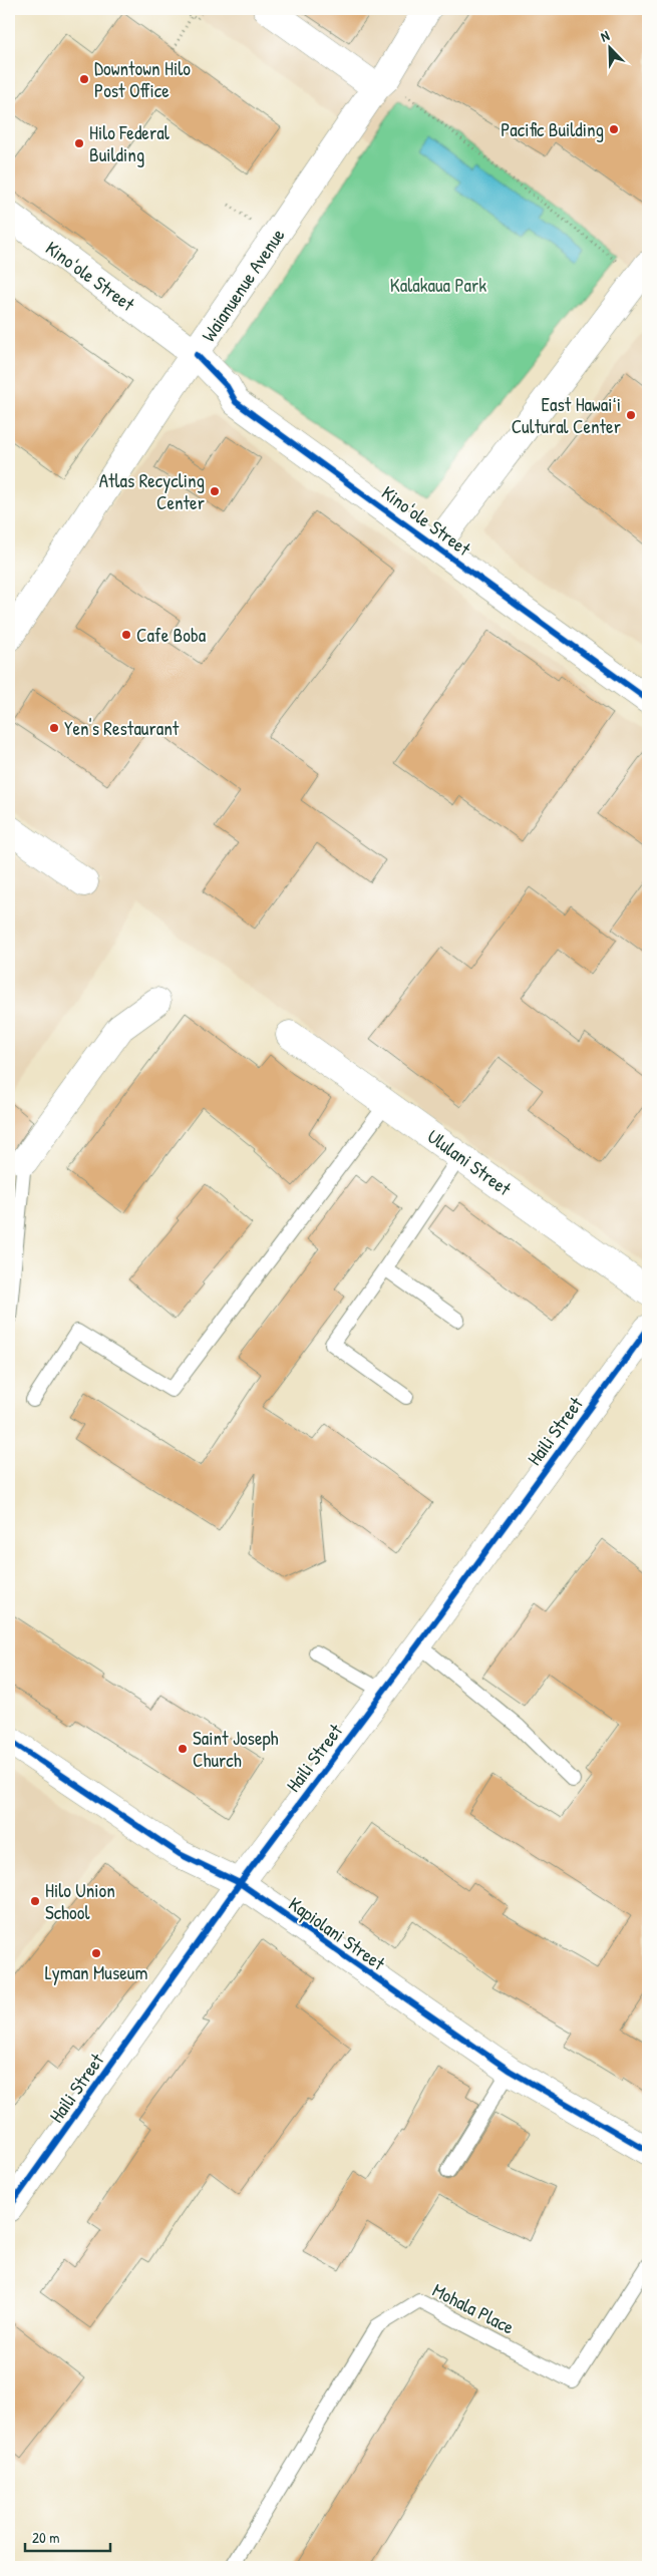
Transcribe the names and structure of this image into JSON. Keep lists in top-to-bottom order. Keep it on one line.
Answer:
{"streets":{"street":["Kinoʻole Street","Waianuenue Avenue","Ululani Street","Haili Street","Kapiolani Street"],"lane":["Mohala Place"]},"crossings":[["Kinoʻole Street","Waianuenue Avenue"],["Haili Street","Kapiolani Street"]],"parks":["Kalakaua Park"],"places":["Downtown Hilo Post Office","Pacific Building","Hilo Federal Building","East Hawaiʻi Cultural Center","Atlas Recycling Center","Cafe Boba","Yen's Restaurant","Saint Joseph Church","Hilo Union School","Lyman Museum"],"scale_bar":"20 m","north":"top left"}
